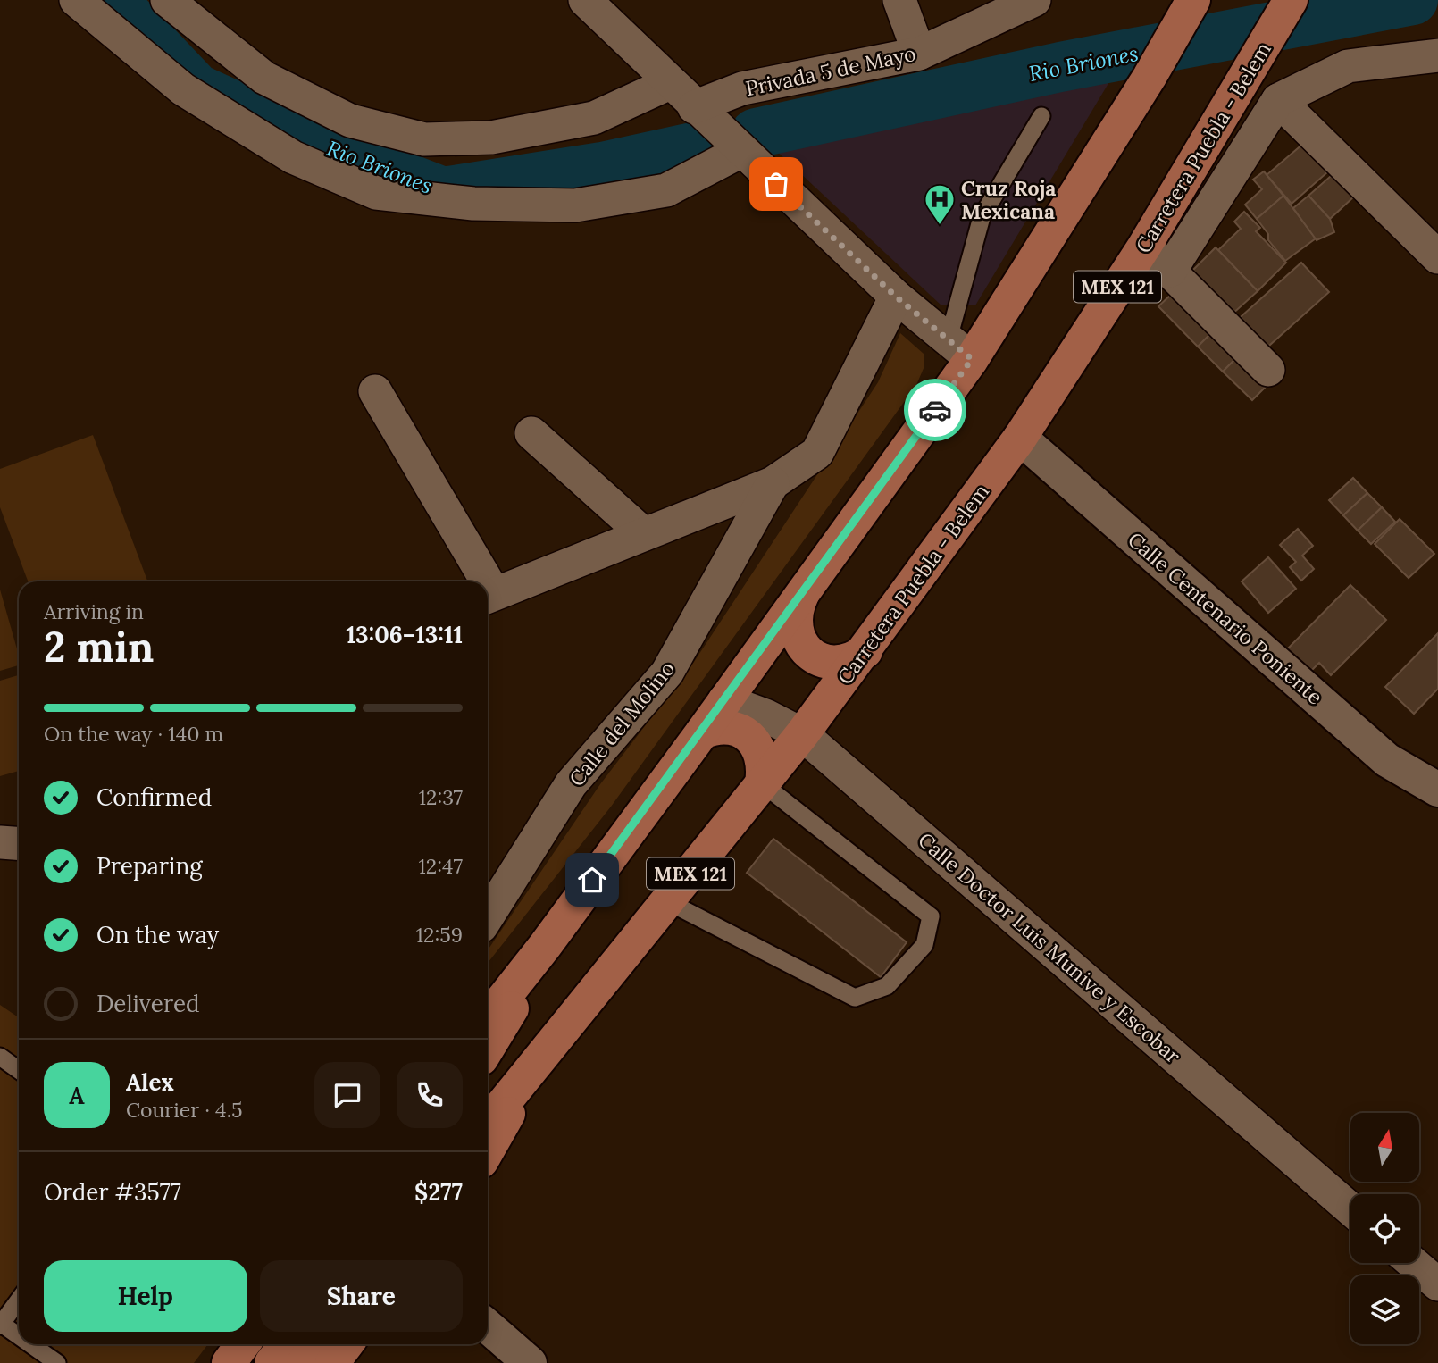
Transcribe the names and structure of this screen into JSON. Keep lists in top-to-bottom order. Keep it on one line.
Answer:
{"streets":{"main road":["Carretera Puebla - Belem","MEX 121"],"street":["Privada 5 de Mayo","Calle Centenario Poniente","Calle del Molino","Calle Doctor Luis Munive y Escobar"]},"crossings":[["Carretera Puebla - Belem","Calle Centenario Poniente"],["Carretera Puebla - Belem","Calle Doctor Luis Munive y Escobar"]],"water":["Rio Briones"],"places":{"hospital":["Cruz Roja Mexicana"]},"north":"top","page":{"heading":["2 min","Arriving in","13:06–13:11"],"panel":["Alex","Courier · 4.5","Order #3577","$277"],"bar":"On the way · 140 m","list":[["Confirmed","12:37"],["Preparing","12:47"],["On the way","12:59"],"Delivered"],"round":"A","buttons":["Help","Share"]}}
